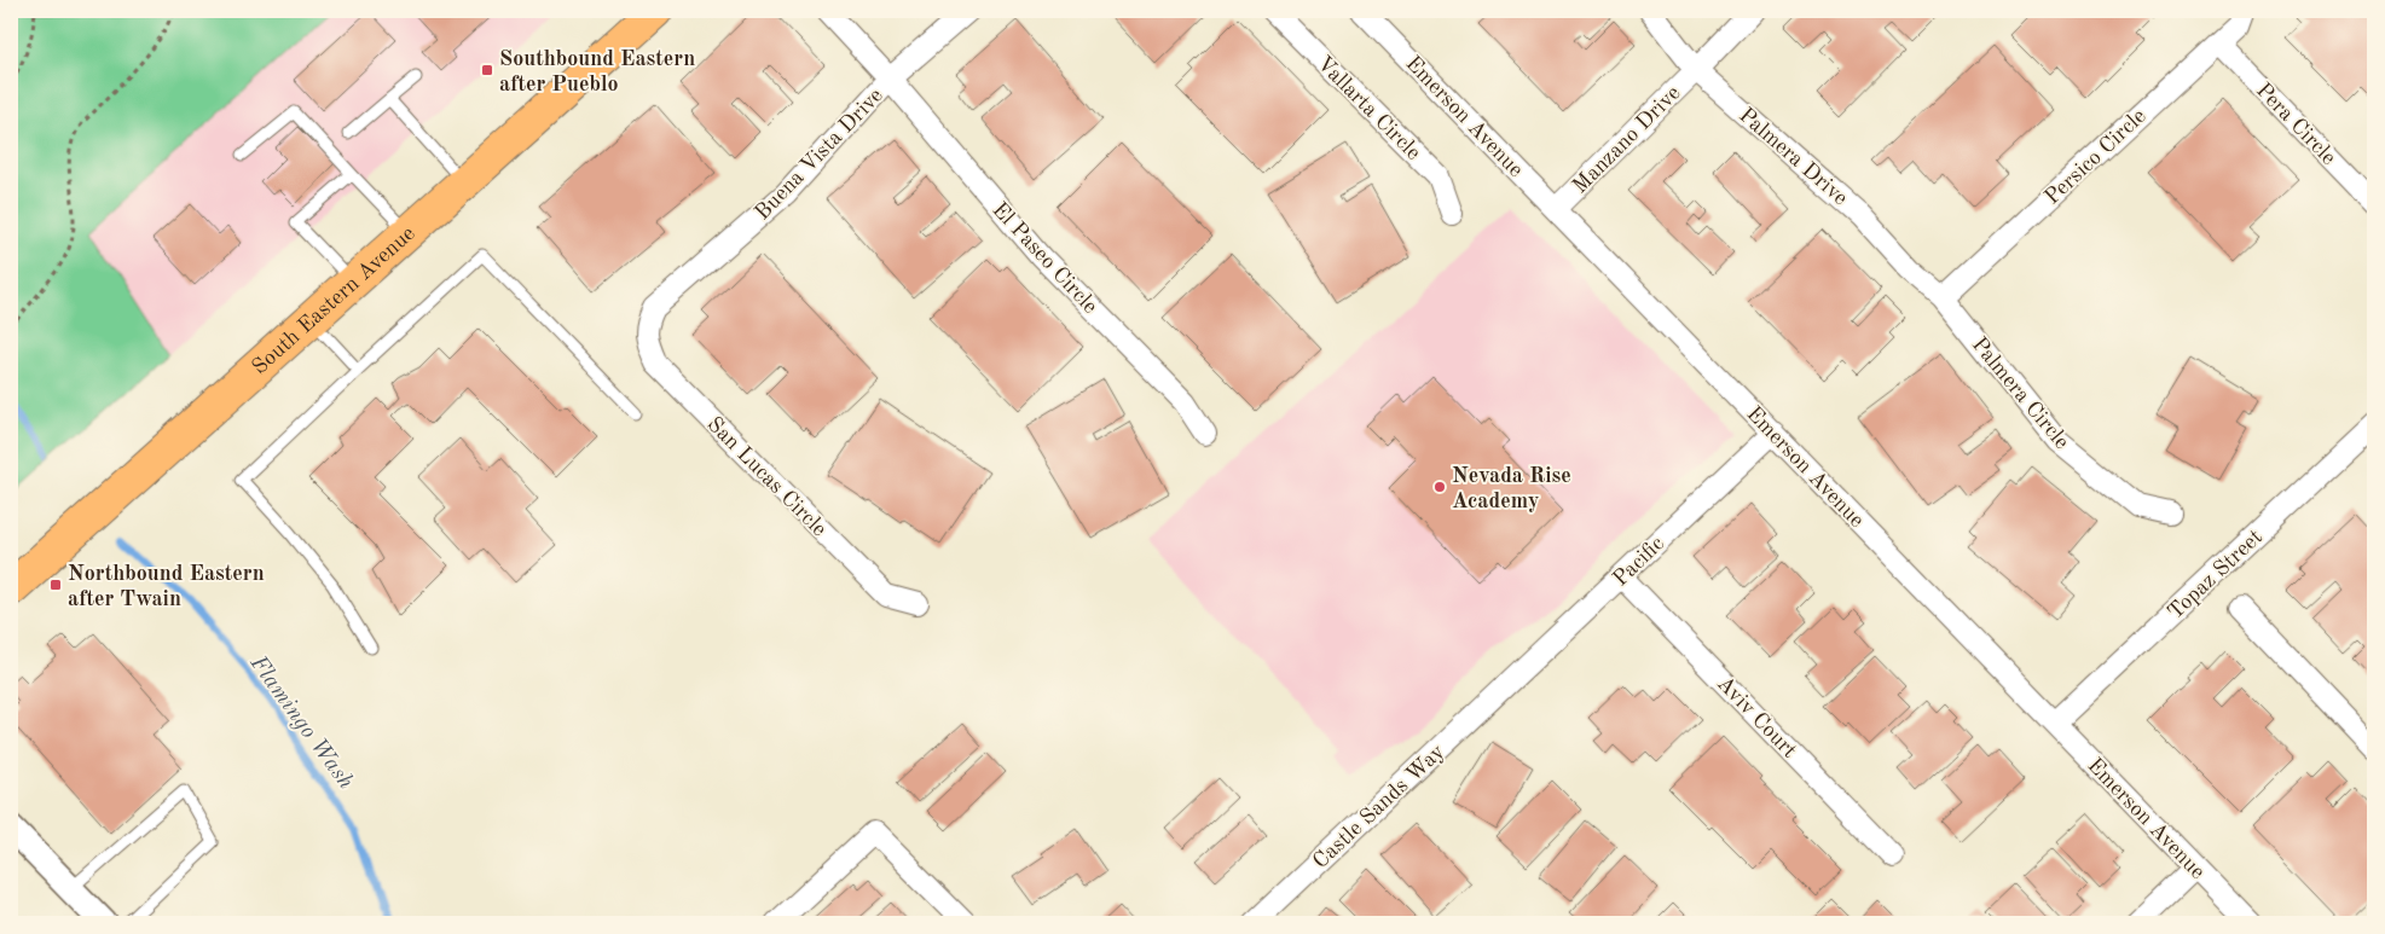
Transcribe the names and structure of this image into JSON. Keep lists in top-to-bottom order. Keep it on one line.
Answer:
{"streets":{"main road":["South Eastern Avenue"],"street":["Vallarta Circle","Emerson Avenue","Pera Circle","Manzano Drive","Buena Vista Drive","Palmera Drive","Persico Circle","El Paseo Circle","Palmera Circle","San Lucas Circle","Pacific","Topaz Street","Aviv Court","Castle Sands Way"]},"crossings":[["Emerson Avenue","Manzano Drive"],["Emerson Avenue","Pacific"],["Emerson Avenue","Topaz Street"],["Pera Circle","Persico Circle"],["Manzano Drive","Palmera Drive"],["Buena Vista Drive","El Paseo Circle"],["Buena Vista Drive","San Lucas Circle"],["Palmera Drive","Persico Circle"],["Palmera Drive","Palmera Circle"],["Persico Circle","Palmera Circle"],["Pacific","Aviv Court"],["Pacific","Castle Sands Way"]],"water":["Flamingo Wash"],"places":{"transit":["Southbound Eastern after Pueblo","Northbound Eastern after Twain"],"other":["Nevada Rise Academy"]}}
